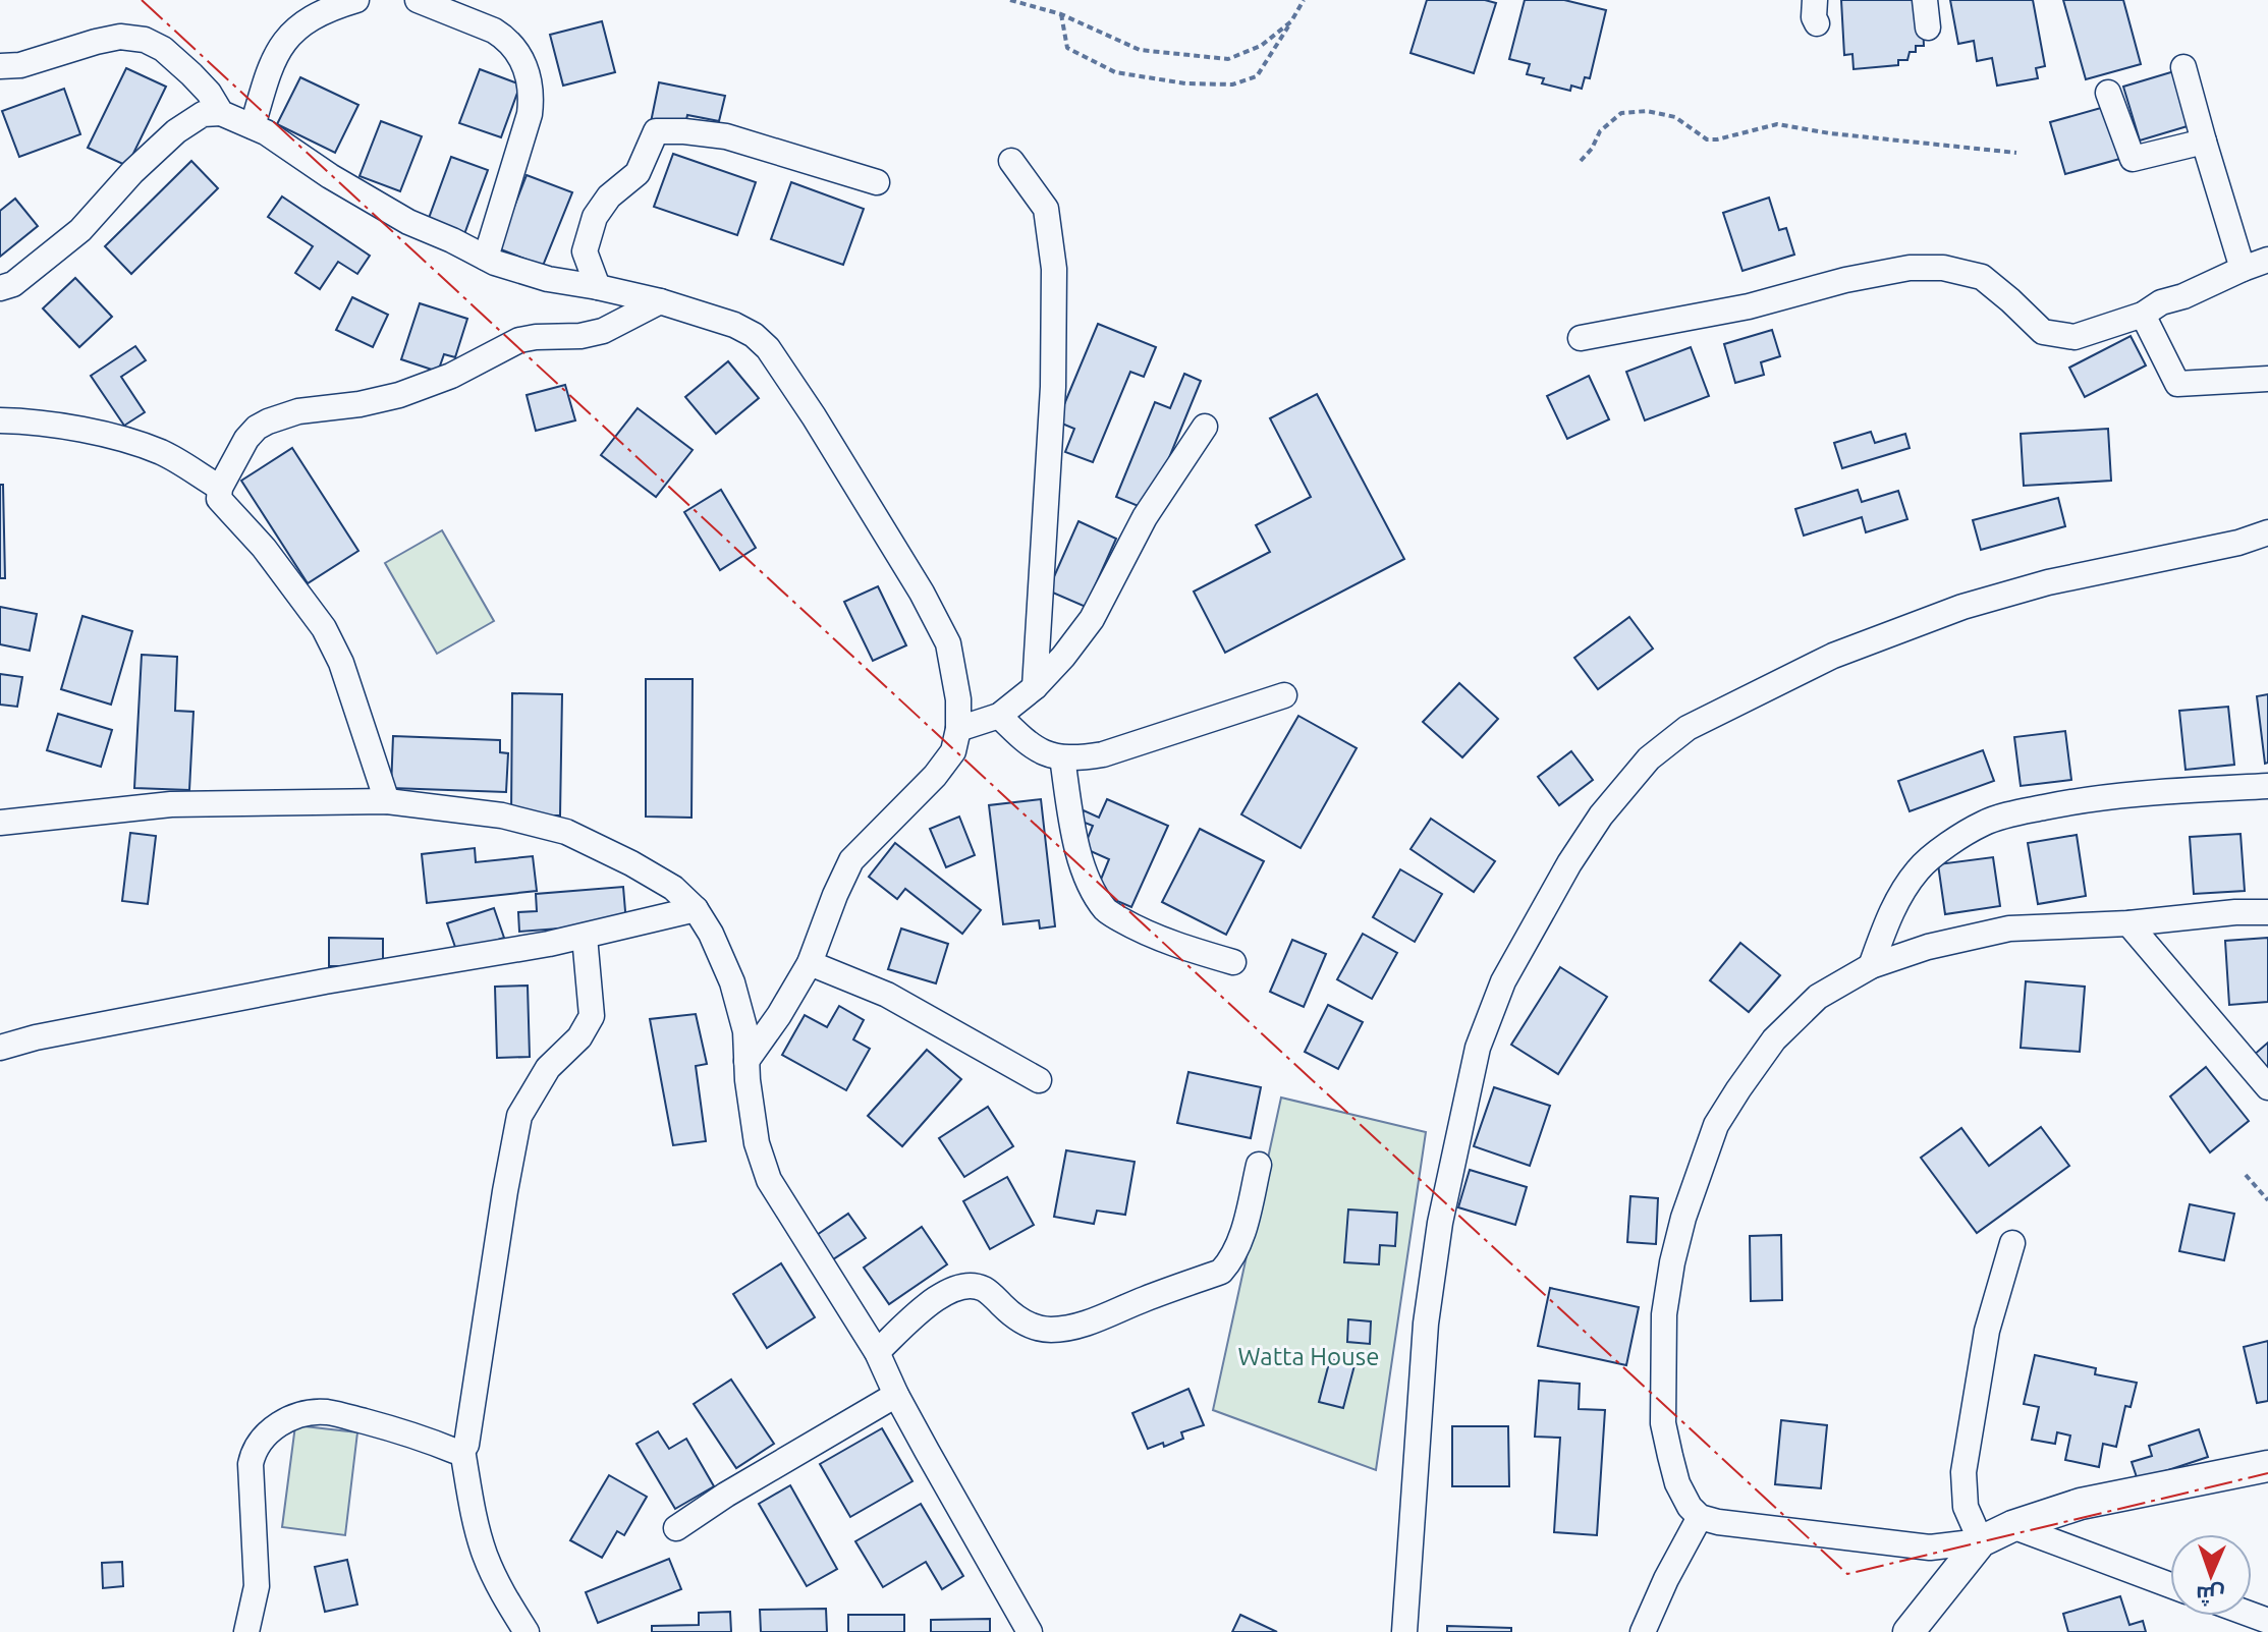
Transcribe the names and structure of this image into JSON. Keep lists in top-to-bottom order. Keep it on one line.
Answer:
{"parks":["Watta House"],"north":"bottom"}
